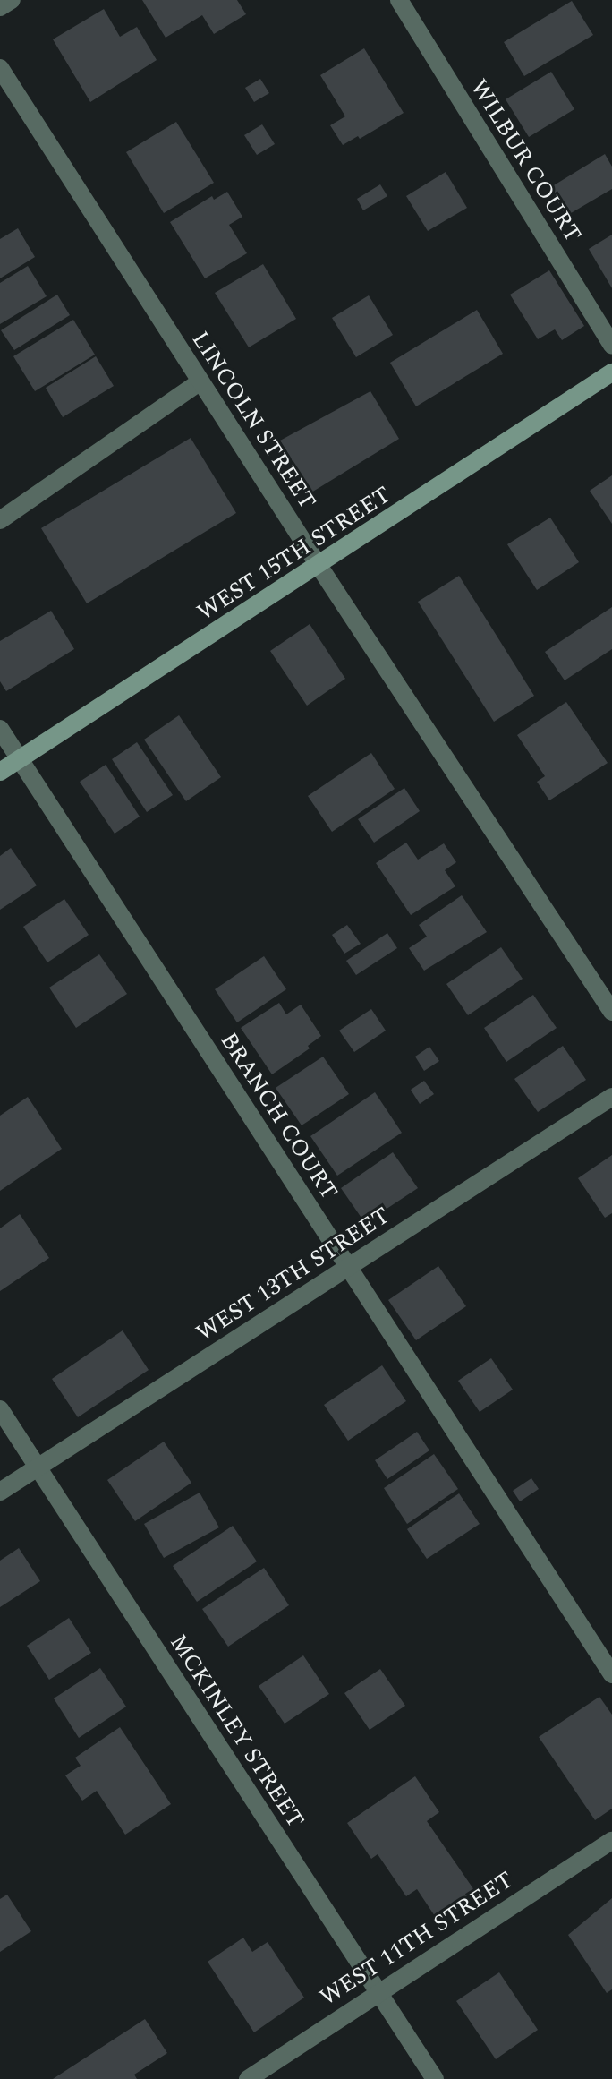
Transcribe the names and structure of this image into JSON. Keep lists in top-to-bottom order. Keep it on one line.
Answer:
{"streets":{"main road":["WEST 15TH STREET"],"street":["WILBUR COURT","LINCOLN STREET","BRANCH COURT","WEST 13TH STREET","MCKINLEY STREET","WEST 11TH STREET"]},"crossings":[["LINCOLN STREET","WEST 15TH STREET"],["WEST 15TH STREET","BRANCH COURT"],["BRANCH COURT","WEST 13TH STREET"],["WEST 13TH STREET","MCKINLEY STREET"],["MCKINLEY STREET","WEST 11TH STREET"]]}
